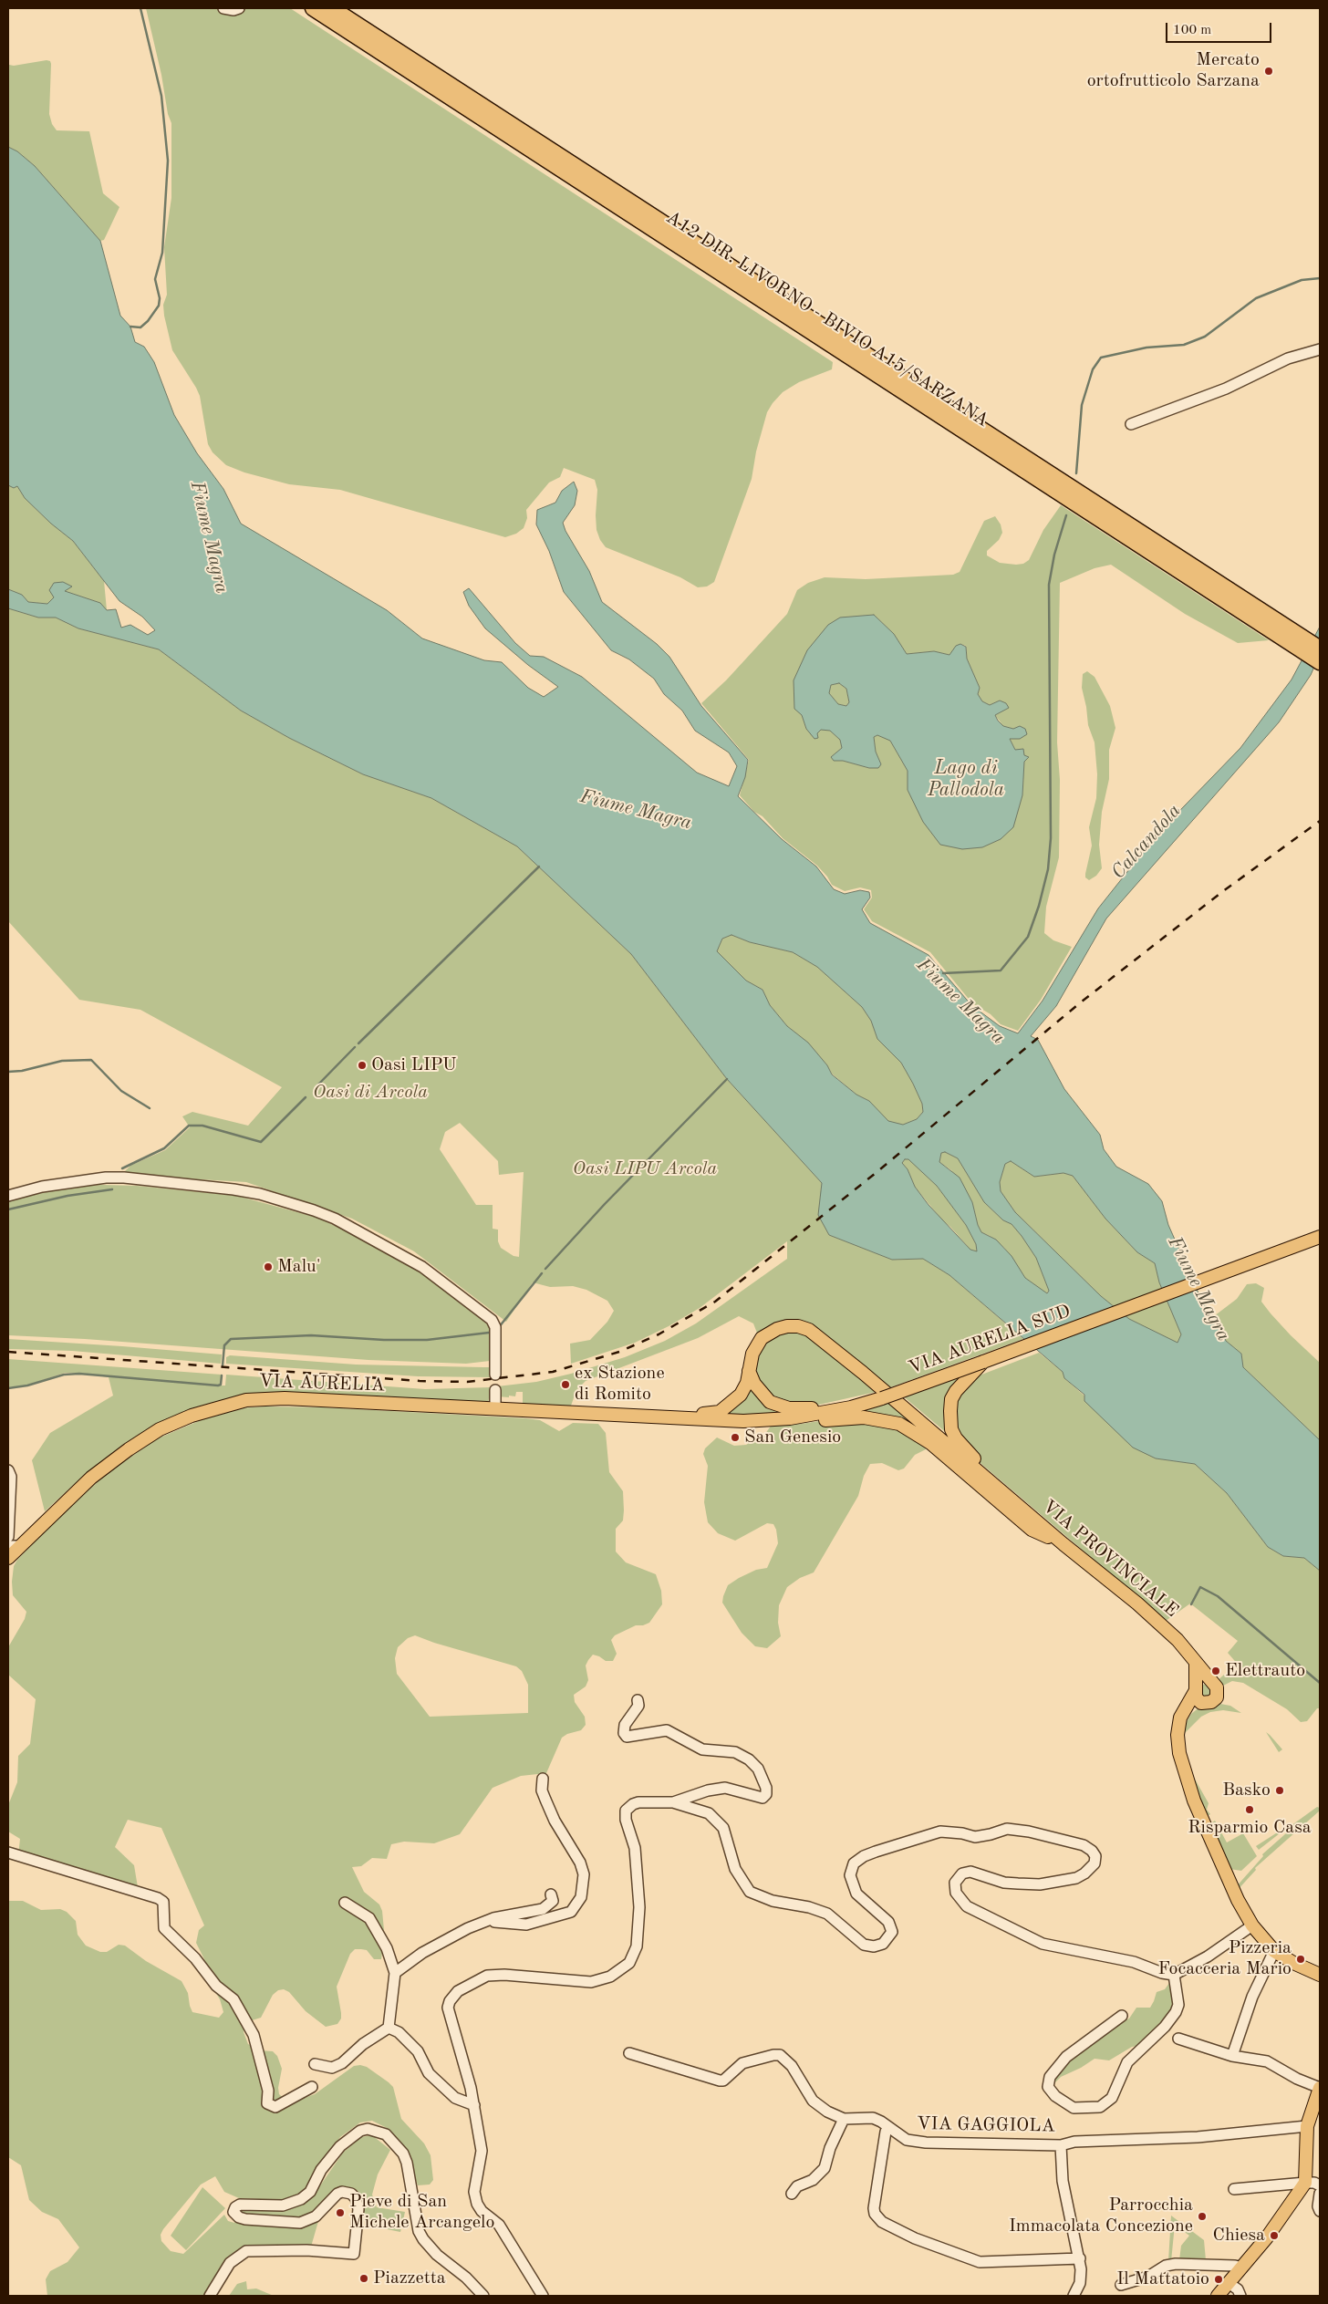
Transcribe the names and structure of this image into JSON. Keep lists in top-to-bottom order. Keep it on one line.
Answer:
{"streets":{"highway":["A12 DIR. LIVORNO - BIVIO A15/SARZANA"],"main road":["VIA AURELIA SUD","VIA AURELIA","VIA PROVINCIALE"],"street":["VIA GAGGIOLA"]},"crossings":[["VIA AURELIA SUD","VIA AURELIA"]],"water":["Fiume Magra","Lago di Pallodola","Calcandola"],"parks":["Oasi di Arcola","Oasi LIPU Arcola"],"places":["Mercato ortofrutticolo Sarzana","Oasi LIPU","Malu'","ex Stazione di Romito","San Genesio","Elettrauto","Basko","Risparmio Casa","Pizzeria Focacceria Mario","Pieve di San Michele Arcangelo","Parrocchia Immacolata Concezione","Chiesa","Piazzetta","Il Mattatoio"],"scale_bar":"100 m"}
